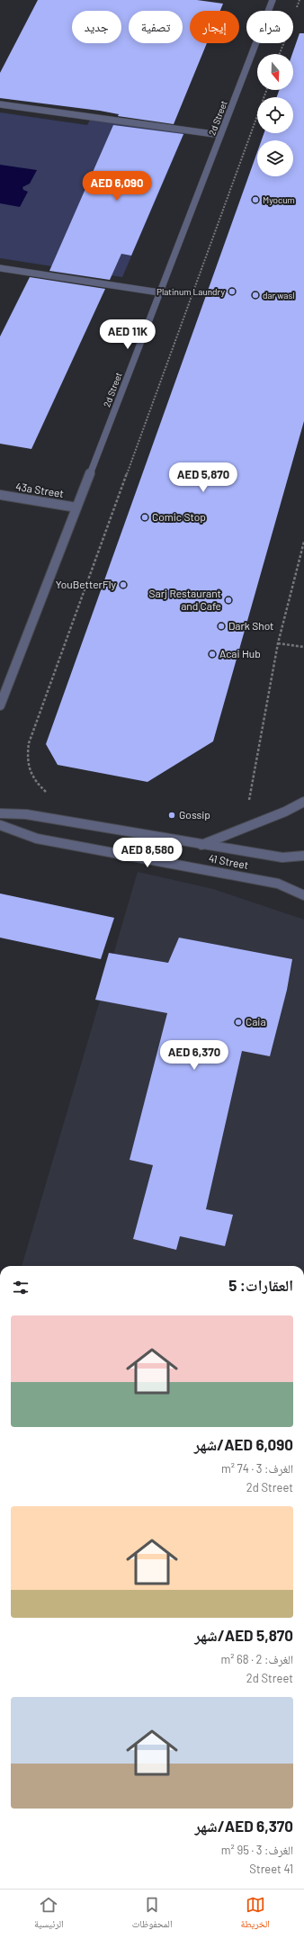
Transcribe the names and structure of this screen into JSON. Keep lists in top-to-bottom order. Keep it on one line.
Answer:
{"streets":{"street":["2d Street","43a Street","41 Street"]},"crossings":[["2d Street","43a Street"]],"places":["Myocum","Platinum Laundry","dar wasl","Comic Stop","YouBetterFly","Sarj Restaurant and Cafe","Dark Shot","Acai Hub","Gossip","Caia"],"north":"bottom","page":{"chip":["شراء","إيجار","تصفية","جديد"],"price":["AED 6,090","AED 11K","AED 5,870","AED 8,580","AED 6,370"],"heading":"العقارات: 5","list":[{"name":"AED 6,090/شهر","note":"الغرف: 3 · 74 m² · 2d Street"},{"name":"AED 5,870/شهر","note":"الغرف: 2 · 68 m² · 2d Street"},{"name":"AED 6,370/شهر","note":"الغرف: 3 · 95 m² · 41 Street"}],"tabs":["الخريطة","المحفوظات","الرئيسية"]}}
